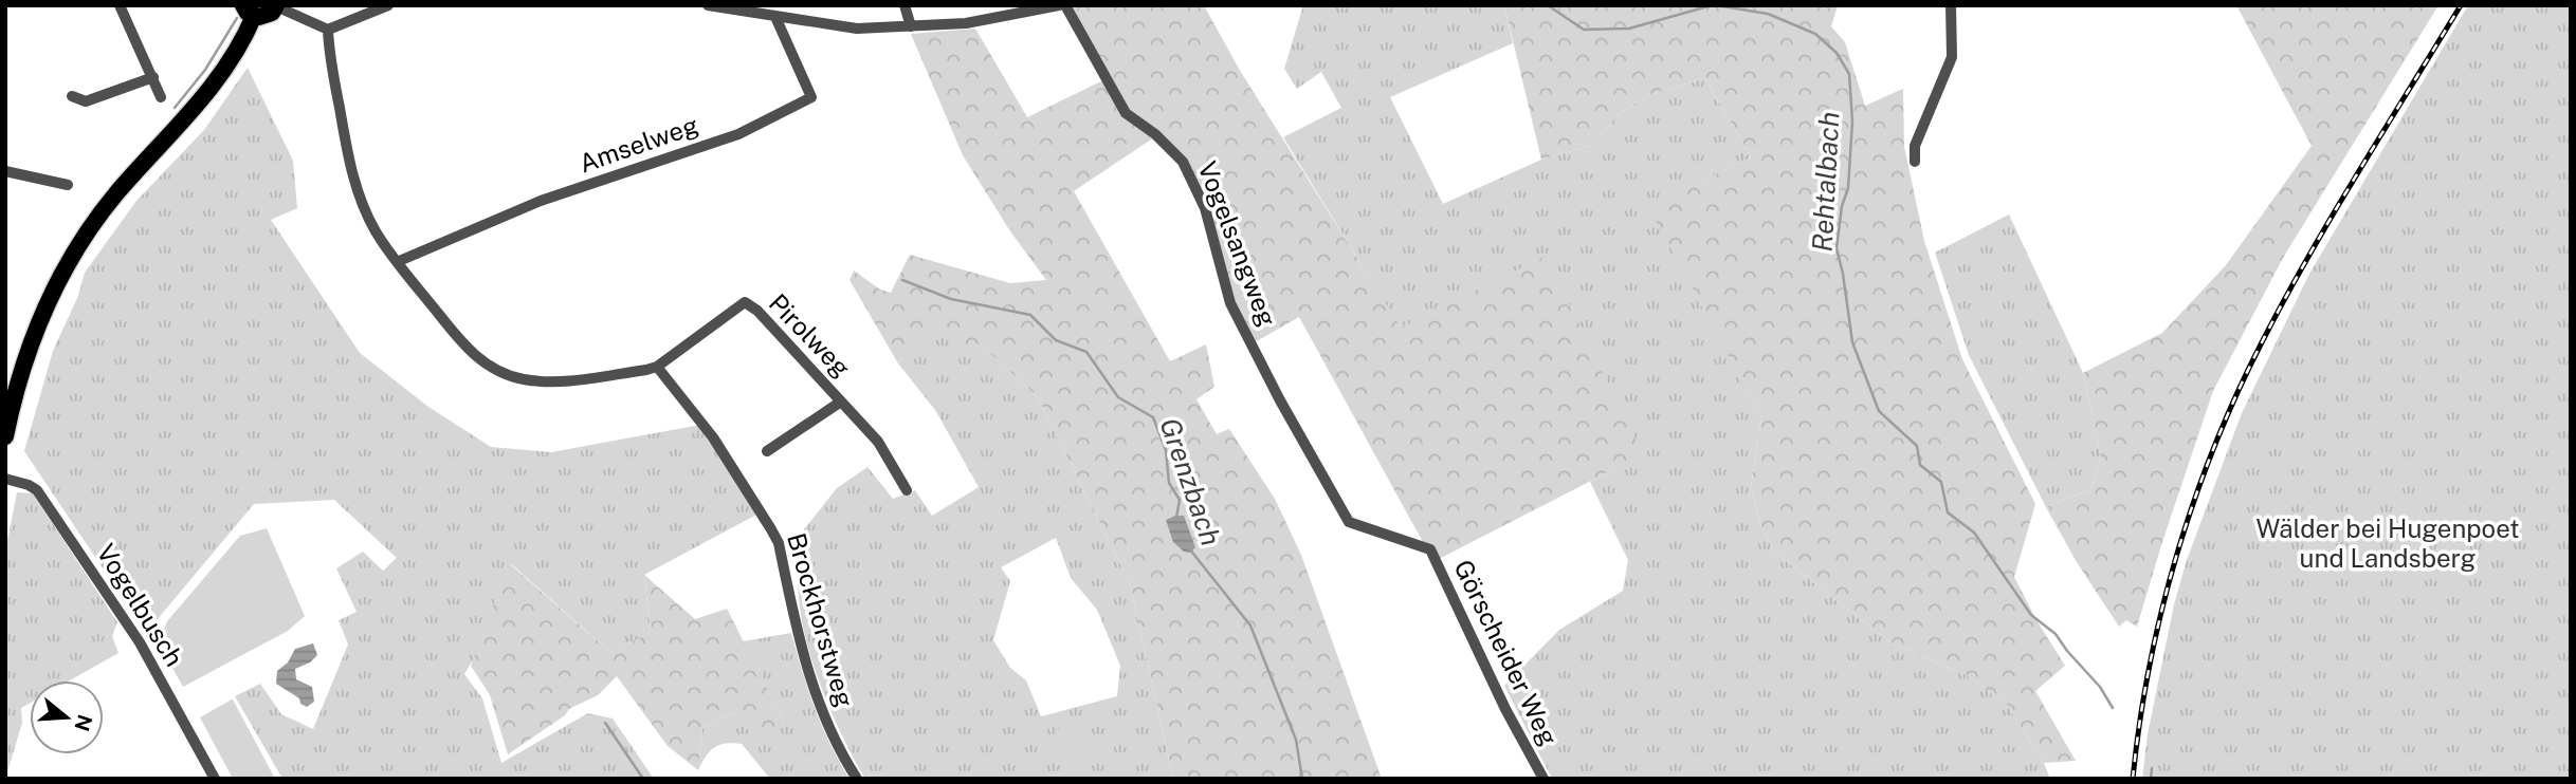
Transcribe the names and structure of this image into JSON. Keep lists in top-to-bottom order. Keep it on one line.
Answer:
{"streets":{"street":["Amselweg","Vogelsangweg","Pirolweg","Vogelbusch","Brockhorstweg","Görscheider Weg"]},"crossings":[["Vogelsangweg","Görscheider Weg"],["Pirolweg","Brockhorstweg"]],"water":["Rehtalbach","Grenzbach"],"parks":["Wälder bei Hugenpoet und Landsberg"],"north":"right"}
